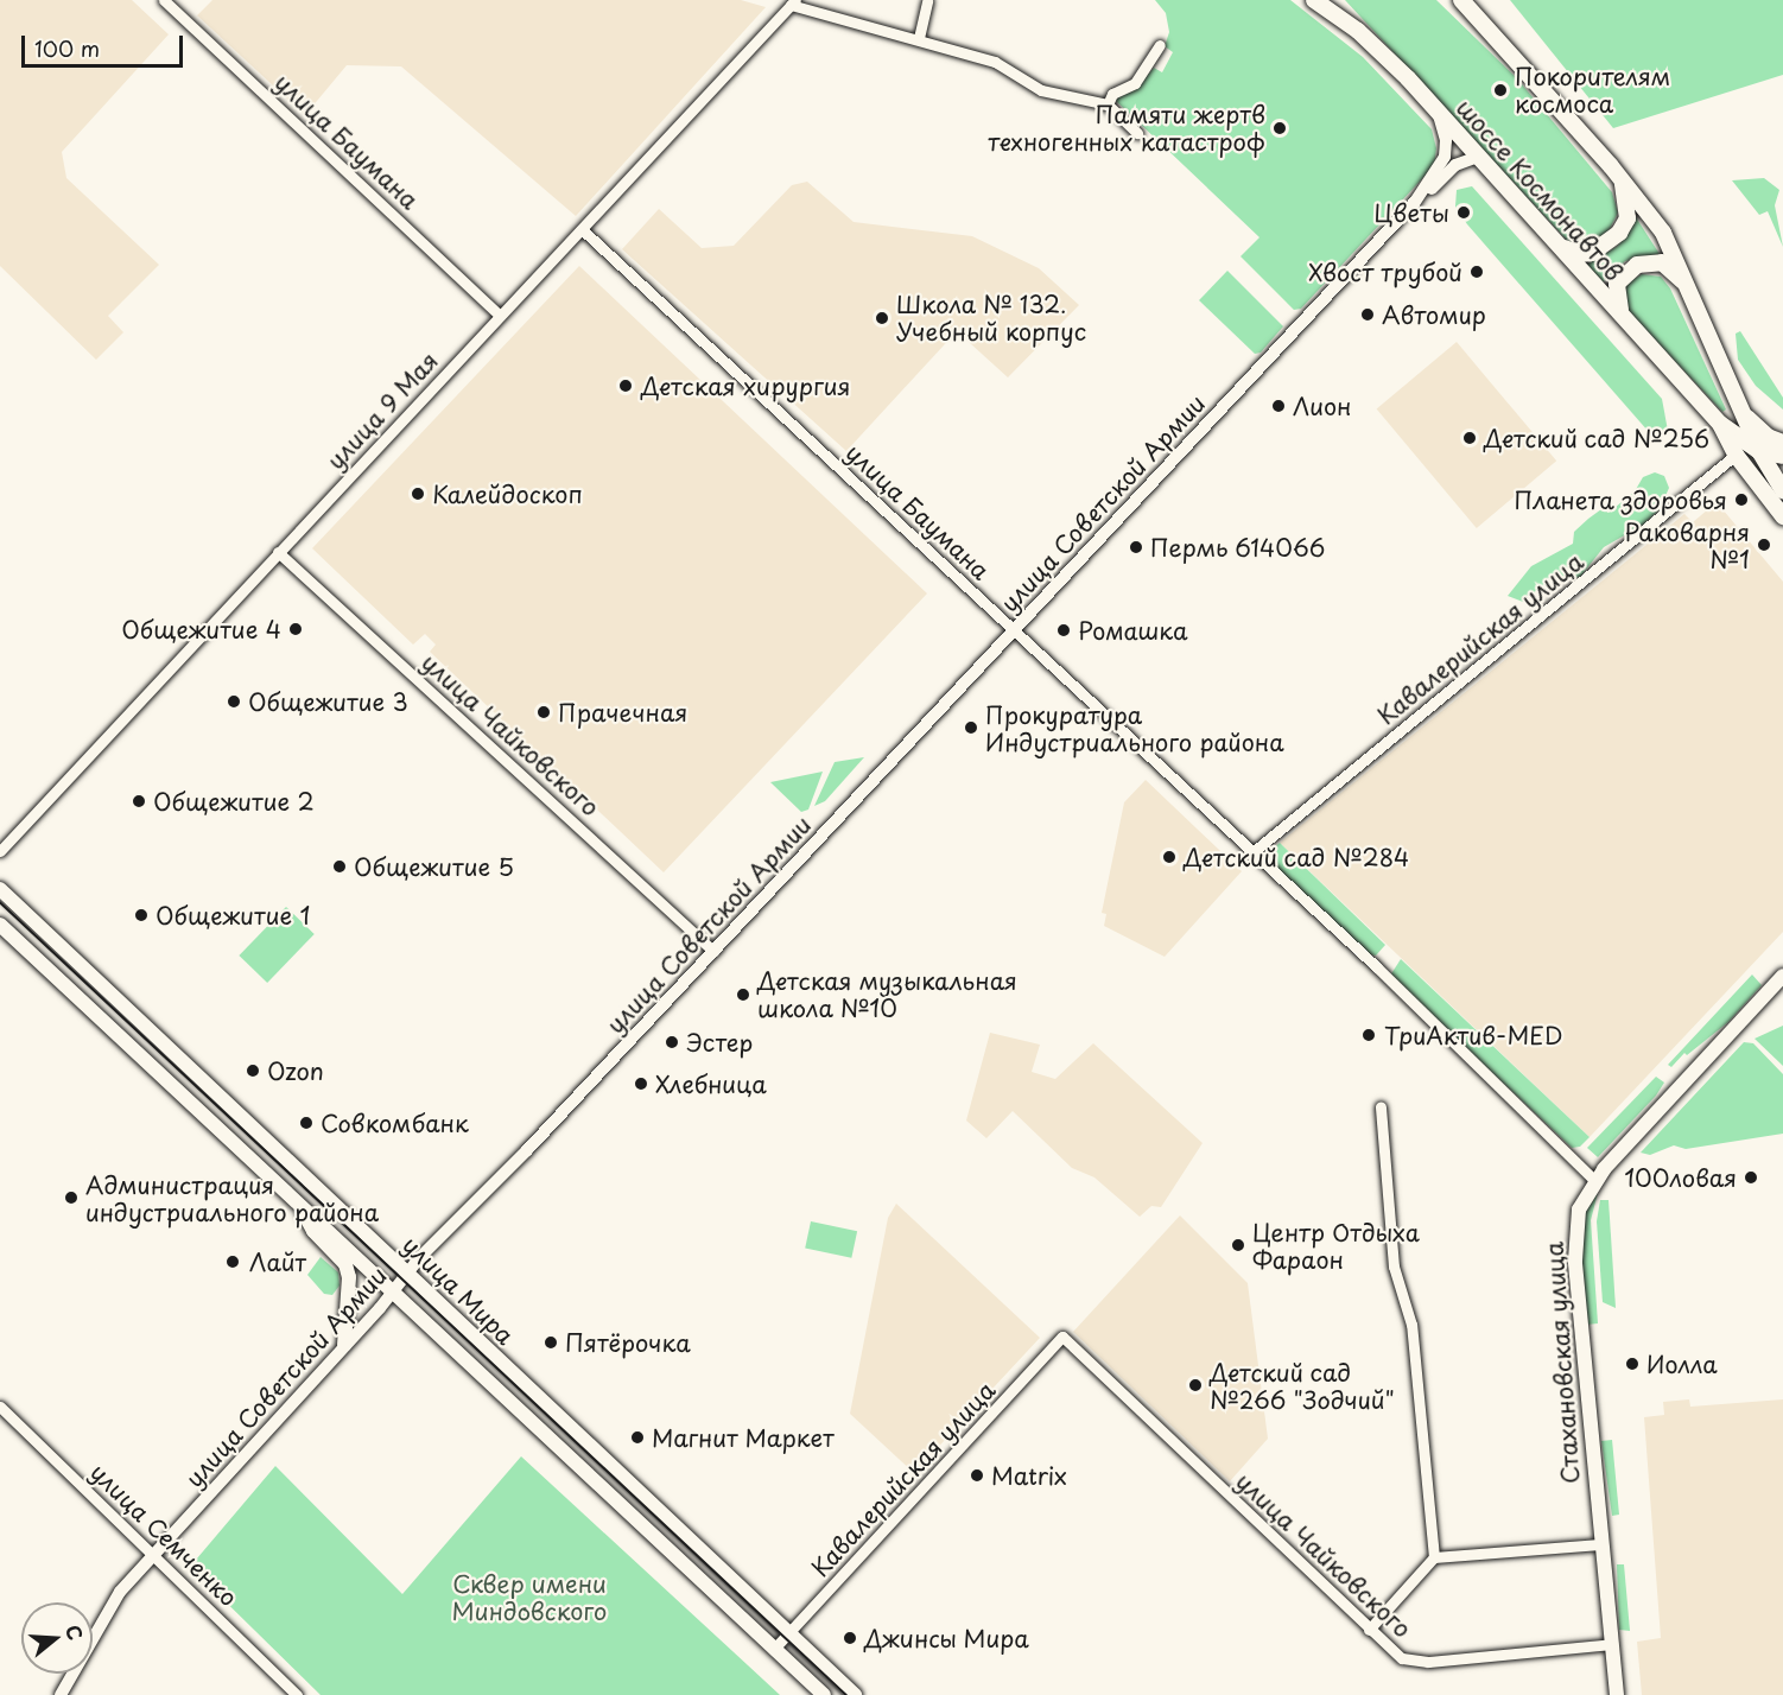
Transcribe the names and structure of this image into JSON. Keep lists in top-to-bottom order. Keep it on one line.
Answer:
{"streets":{"main road":["шоссе Космонавтов","улица Мира","Стахановская улица"],"street":["улица Баумана","улица 9 Мая","улица Советской Армии","Кавалерийская улица","улица Чайковского","улица Семченко"]},"crossings":[["улица Баумана","улица 9 Мая"],["улица Баумана","улица Советской Армии"],["улица Баумана","Кавалерийская улица"],["улица Баумана","Стахановская улица"],["шоссе Космонавтов","улица Советской Армии"],["шоссе Космонавтов","Кавалерийская улица"],["улица 9 Мая","улица Чайковского"],["улица Советской Армии","улица Чайковского"],["улица Советской Армии","улица Мира"],["улица Советской Армии","улица Семченко"],["Кавалерийская улица","улица Чайковского"],["Кавалерийская улица","улица Мира"],["улица Чайковского","Стахановская улица"]],"parks":["Сквер имени Миндовского"],"places":["Покорителям космоса","Памяти жертв техногенных катастроф","Цветы","Хвост трубой","Автомир","Школа № 132. Учебный корпус","Детская хирургия","Лион","Детский сад №256","Калейдоскоп","Планета здоровья","Раковарня №1","Пермь 614066","Общежитие 4","Ромашка","Общежитие 3","Прачечная","Прокуратура Индустриального района","Общежитие 2","Детский сад №284","Общежитие 5","Общежитие 1","Детская музыкальная школа №10","ТриАктив-MED","Эстер","Ozon","Хлебница","Совкомбанк","100ловая","Администрация индустриального района","Центр Отдыха Фараон","Лайт","Пятёрочка","Иолла","Детский сад №266 \"Зодчий\"","Магнит Маркет","Matrix","Джинсы Мира"],"scale_bar":"100 m","north":"right"}
